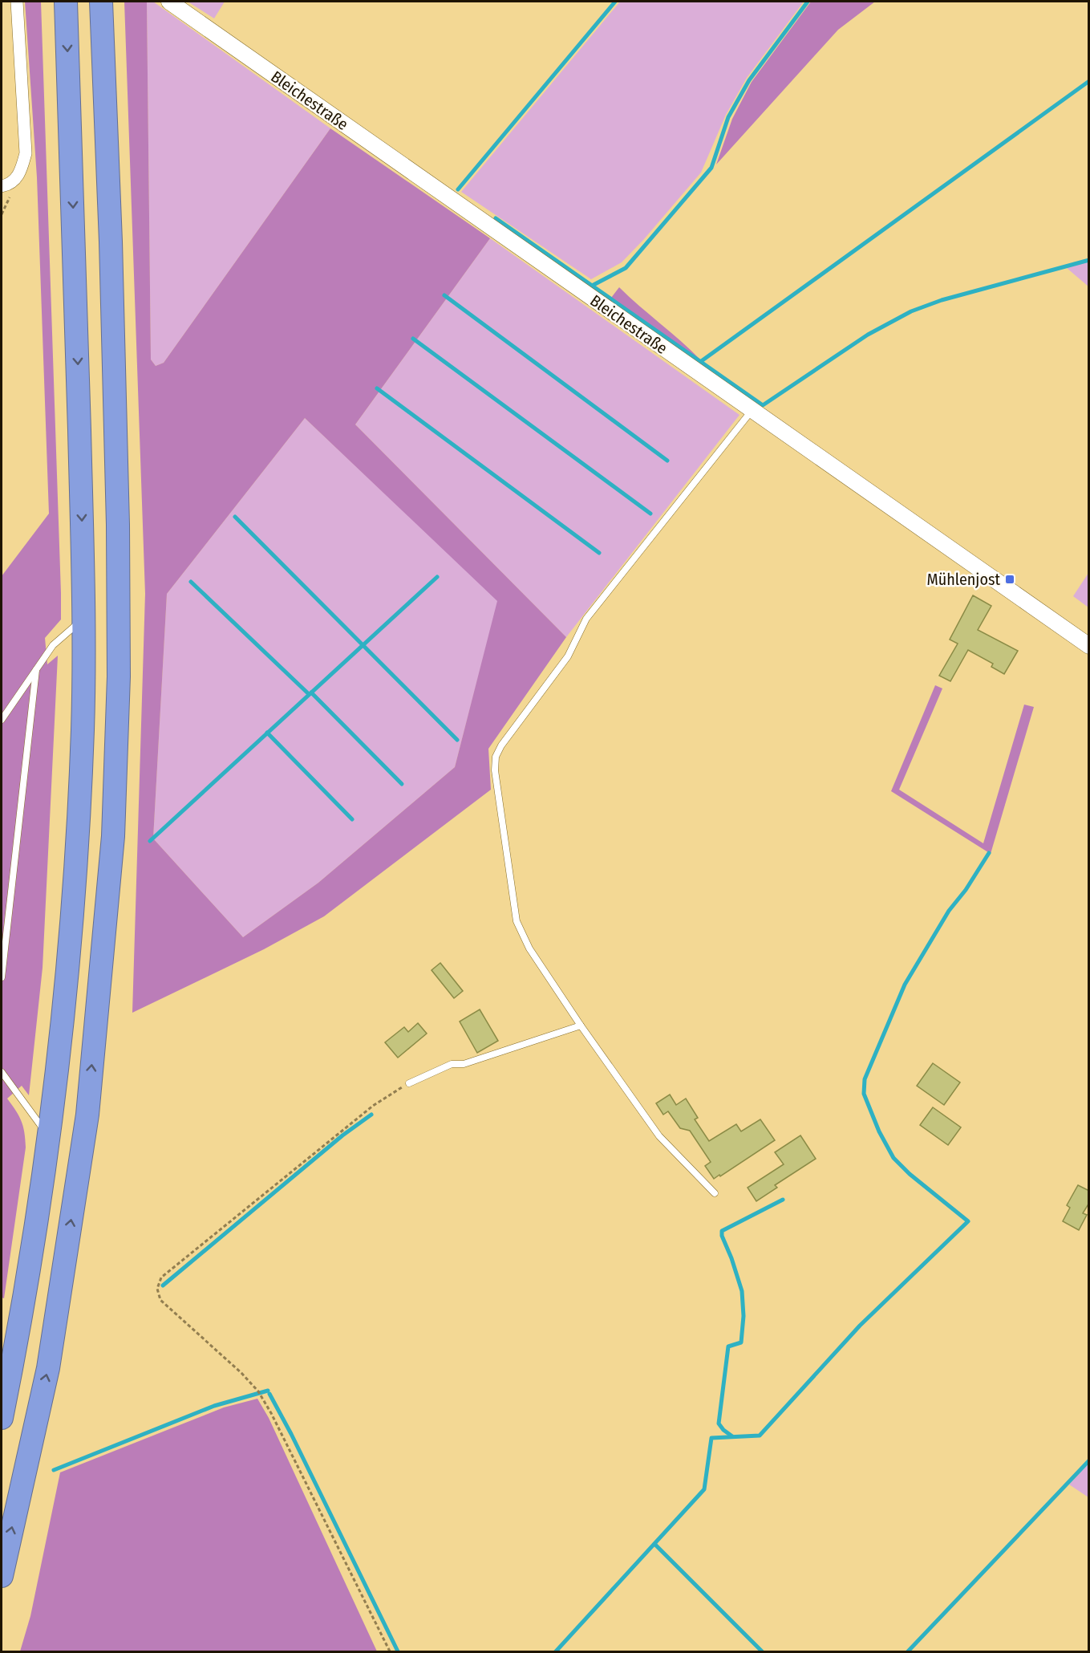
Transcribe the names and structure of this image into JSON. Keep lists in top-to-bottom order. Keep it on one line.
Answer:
{"streets":{"street":["Bleichestraße"]},"places":{"transit":["Mühlenjost"]}}
